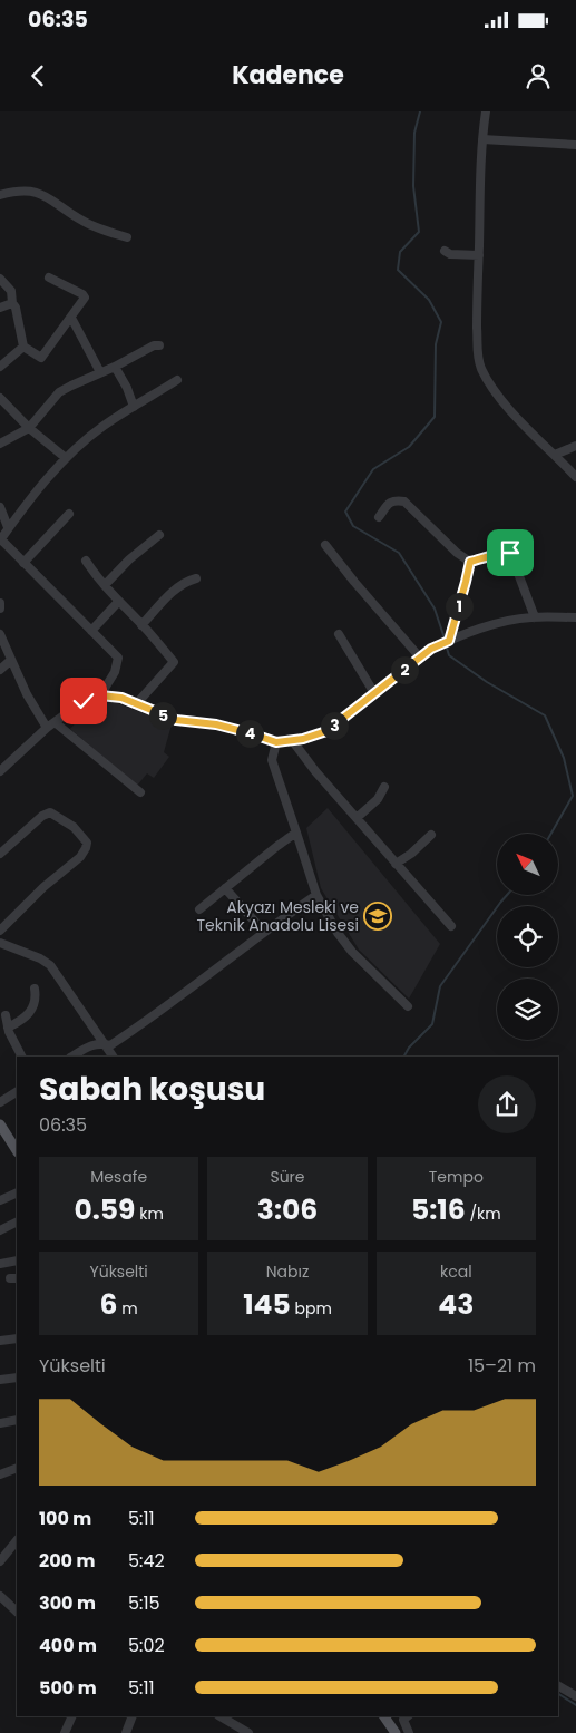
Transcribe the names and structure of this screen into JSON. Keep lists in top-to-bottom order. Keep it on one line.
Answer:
{"places":{"school or university":["Akyazı Mesleki ve Teknik Anadolu Lisesi"]},"north":"top left","page":{"status":"06:35","header":"Kadence","pins":["1","2","5","3","4"],"heading":["Sabah koşusu","06:35"],"stats":[["Mesafe","0.59 km"],["Süre","3:06"],["Tempo","5:16 /km"],["Yükselti","6 m"],["Nabız","145 bpm"],["kcal","43"]],"chart":["Yükselti","15–21 m"],"list":[{"name":"100 m","note":"5:11"},{"name":"200 m","note":"5:42"},{"name":"300 m","note":"5:15"},{"name":"400 m","note":"5:02"},{"name":"500 m","note":"5:11"}]}}
